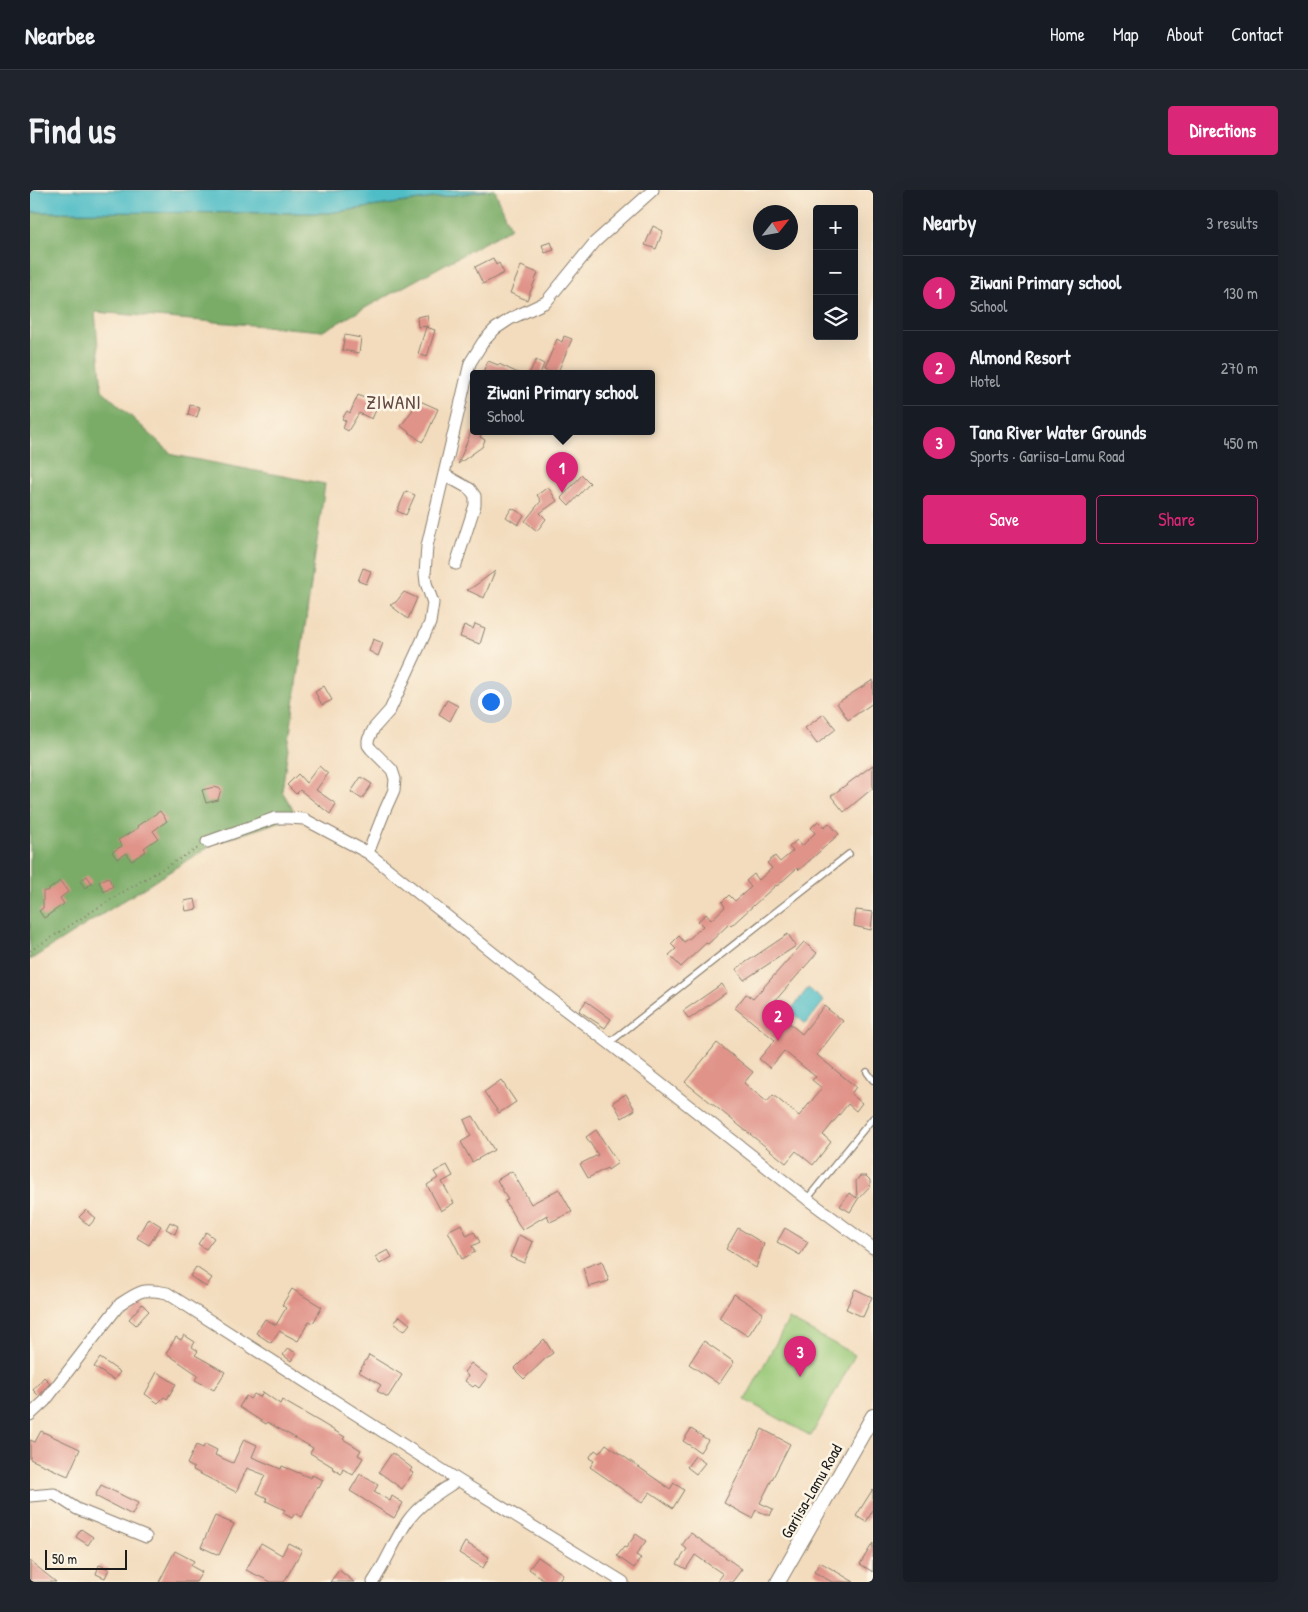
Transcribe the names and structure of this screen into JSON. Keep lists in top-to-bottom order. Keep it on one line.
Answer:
{"streets":{"street":["Gariisa-Lamu Road"]},"districts":["ZIWANI"],"scale_bar":"50 m","north":"top right","page":{"header":"Nearbee","nav":["Home","Map","About","Contact"],"buttons":["Directions",["Save","Share"]],"title":"Find us","heading":["Nearby","3 results"],"map_buttons":["+","−"],"list":[{"mark":"1","name":"Ziwani Primary school","note":"School","value":"130 m"},{"mark":"2","name":"Almond Resort","note":"Hotel","value":"270 m"},{"mark":"3","name":"Tana River Water Grounds","note":"Sports · Gariisa-Lamu Road","value":"450 m"}],"popup":["Ziwani Primary school","School"],"pins":["1","2","3"],"scale":"50 m"}}
